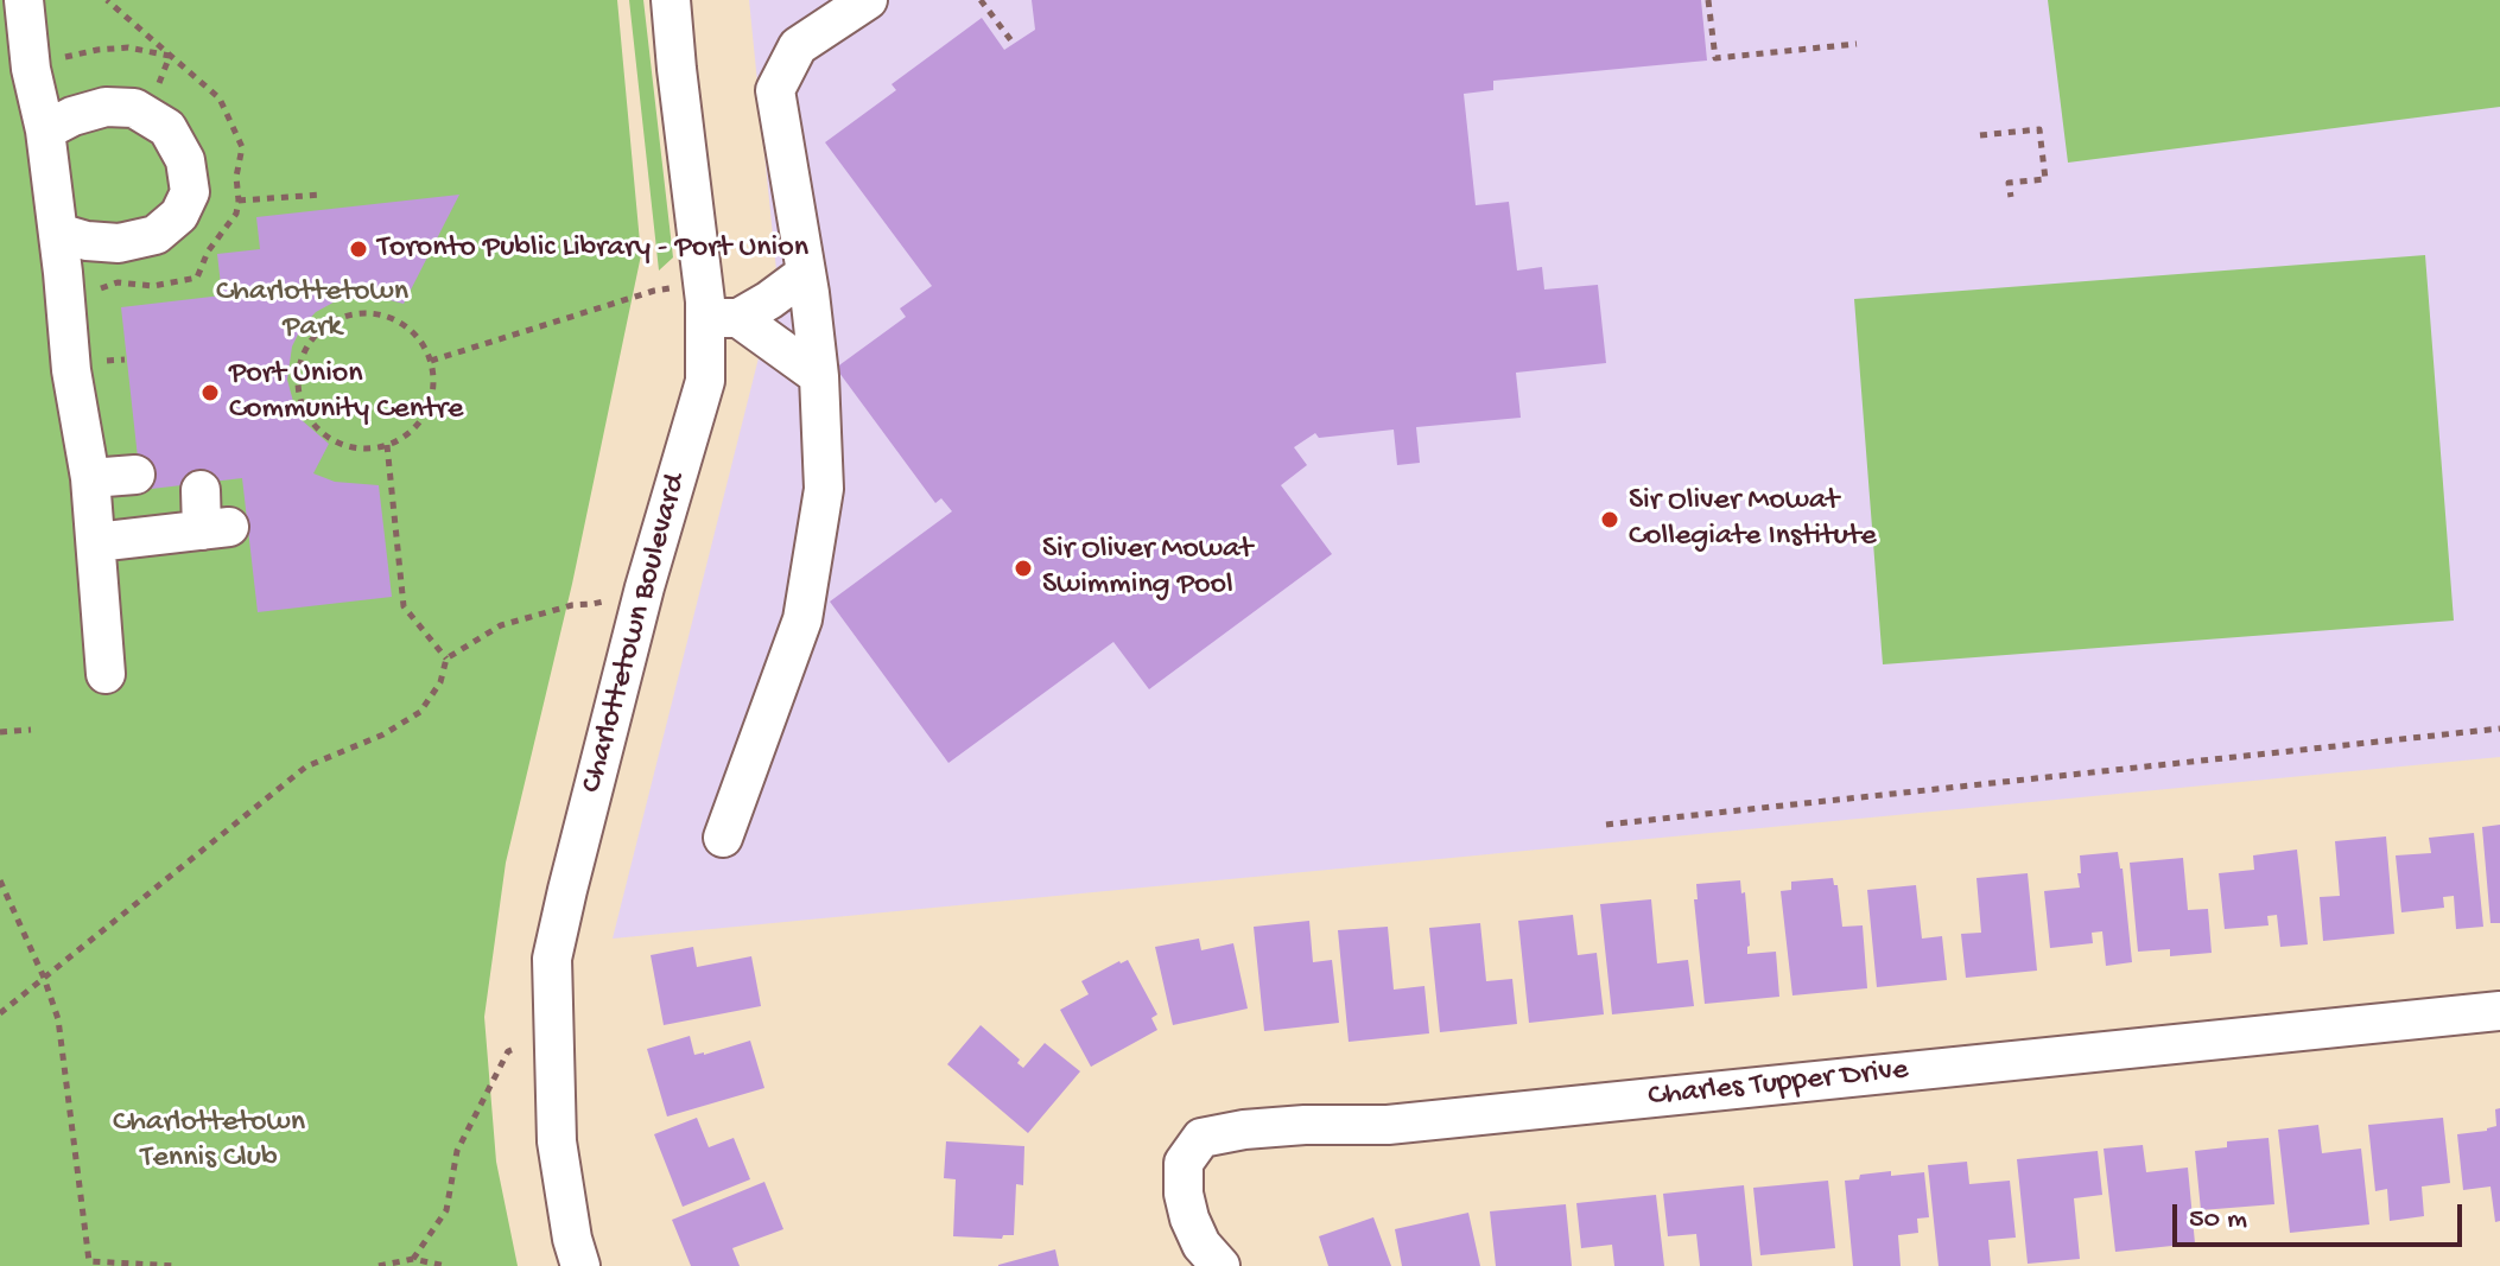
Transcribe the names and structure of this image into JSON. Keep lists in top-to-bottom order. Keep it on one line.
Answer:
{"streets":{"street":["Charlottetown Boulevard","Charles Tupper Drive"]},"parks":["Charlottetown Park","Charlottetown Tennis Club"],"places":["Toronto Public Library - Port Union","Port Union Community Centre","Sir Oliver Mowat Collegiate Institute","Sir Oliver Mowat Swimming Pool"],"scale_bar":"50 m"}
